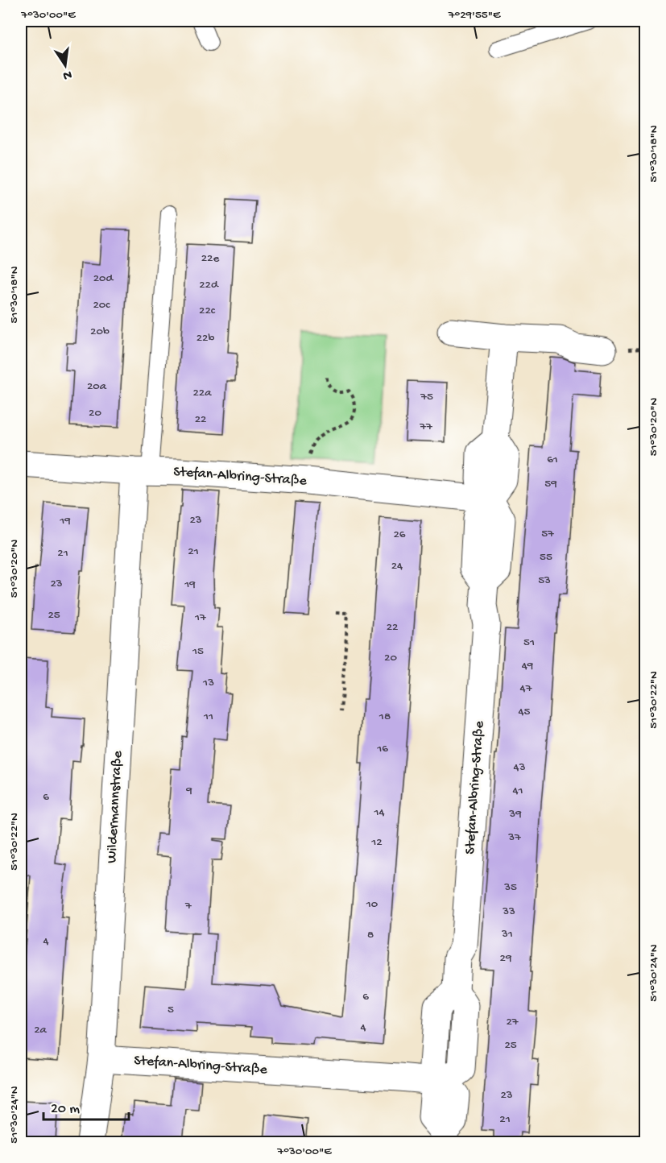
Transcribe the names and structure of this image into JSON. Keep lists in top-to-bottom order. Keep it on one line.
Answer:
{"streets":{"street":["Stefan-Albring-Straße","Wildermannstraße"]},"crossings":[["Stefan-Albring-Straße","Wildermannstraße"]],"house_numbers":["22e","20d","22d","20c","22c","20b","22b","20a","22a","75","20","22","77","61","59","23","19","57","26","21","21","55","24","53","23","19","25","17","22","51","15","20","49","13","47","45","11","18","16","43","9","41","6","14","39","37","12","35","10","7","33","31","8","4","29","6","5","27","4","2a","25","23","21"],"scale_bar":"20 m","north":"bottom","coordinates":["7°30'00\"E","7°29'55\"E","51°30'18\"N","51°30'20\"N","51°30'22\"N","51°30'24\"N"]}
